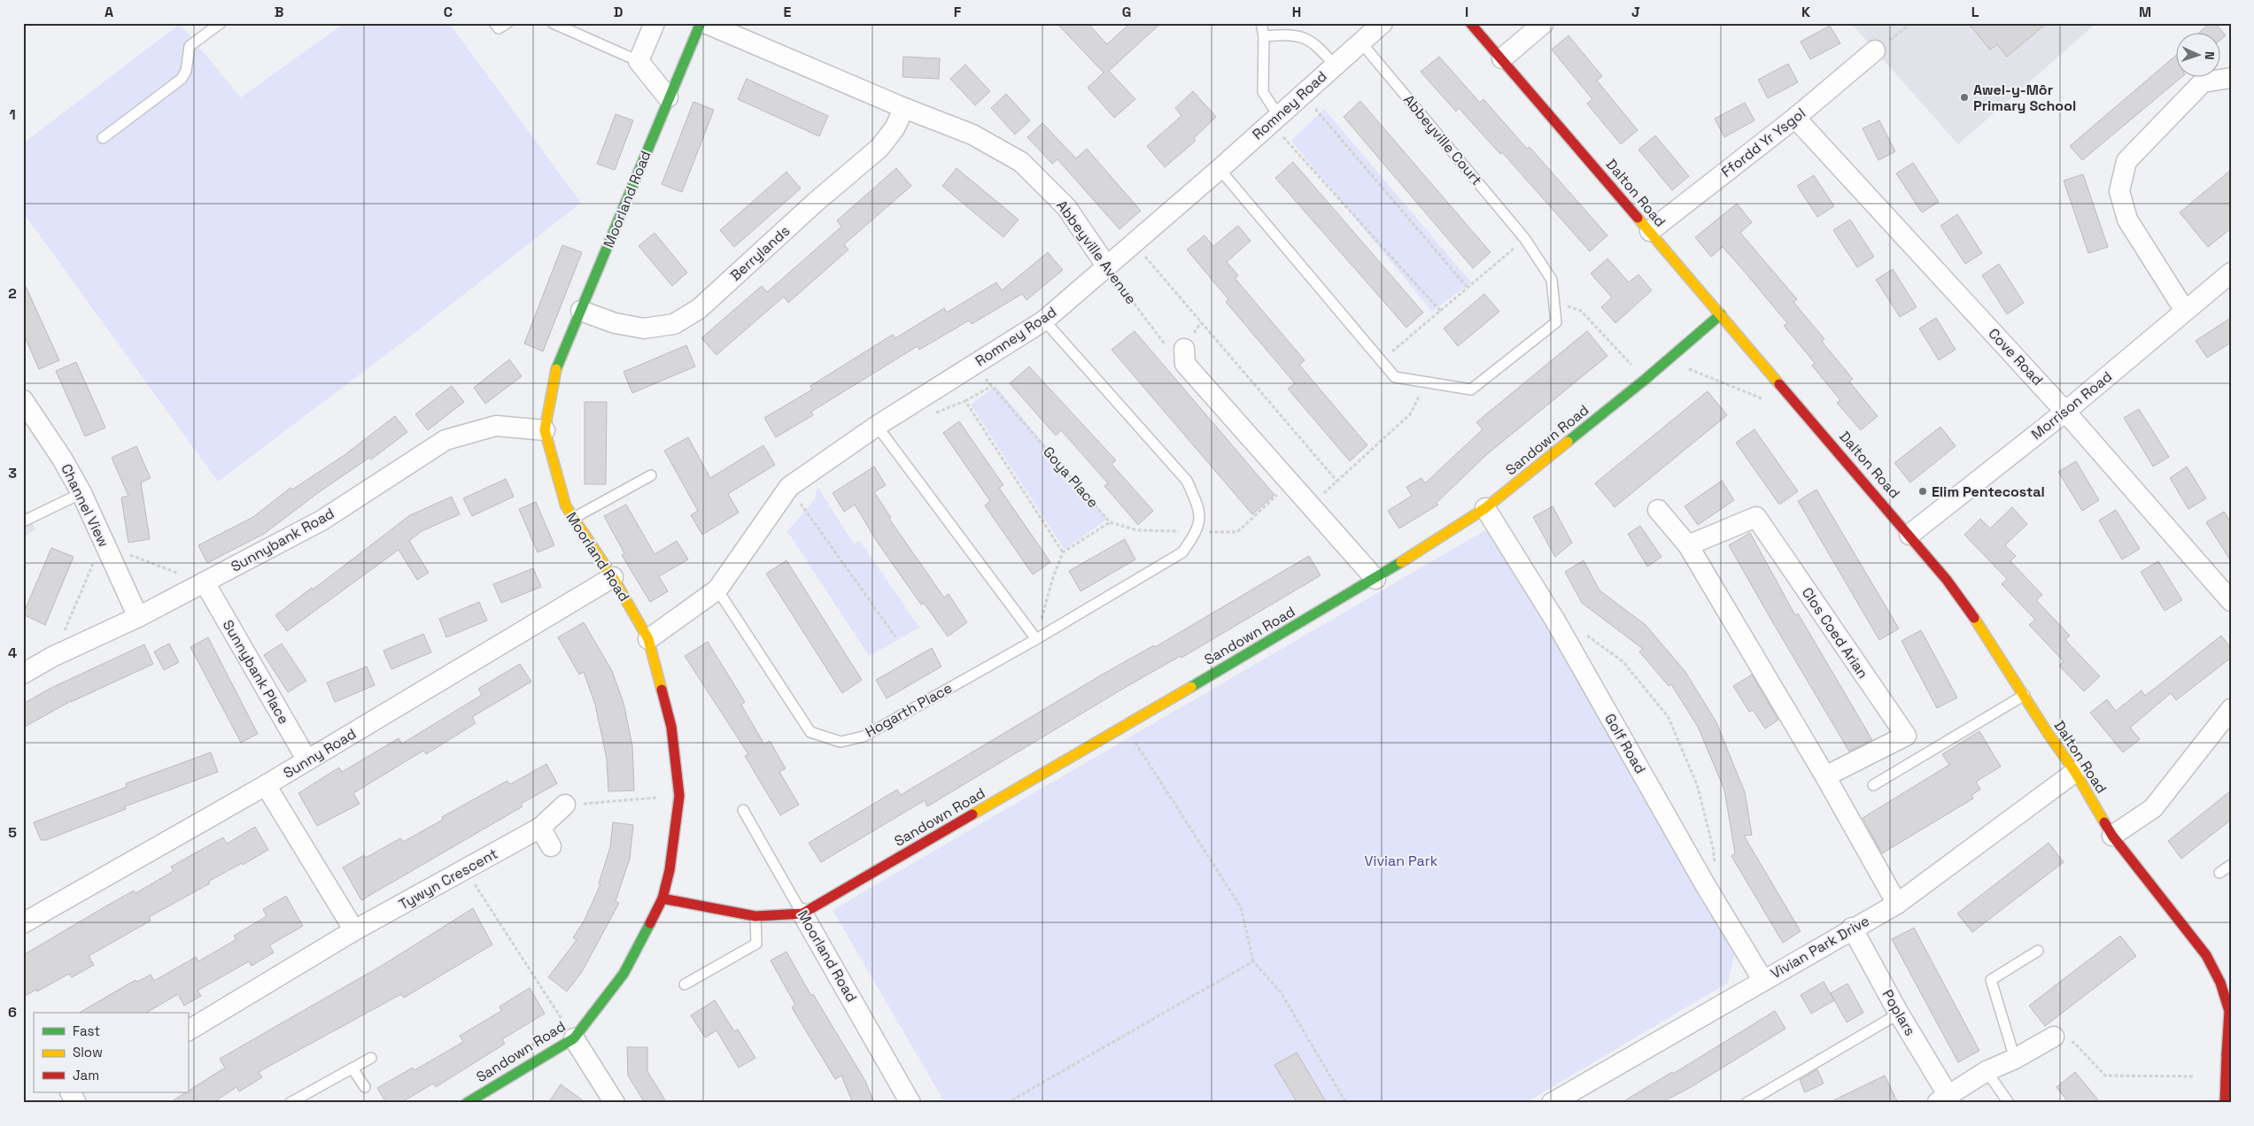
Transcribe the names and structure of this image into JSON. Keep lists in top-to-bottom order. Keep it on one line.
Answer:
{"streets":{"street":["Romney Road","Ffordd Yr Ysgol","Dalton Road","Moorland Road","Abbeyville Avenue","Berrylands","Cove Road","Morrison Road","Sandown Road","Channel View","Sunnybank Road","Clos Coed Arian","Sunnybank Place","Golf Road","Sunny Road","Tywyn Crescent","Vivian Park Drive","Poplars"],"lane":["Abbeyville Court","Hogarth Place"],"path":["Goya Place"]},"crossings":[["Romney Road","Abbeyville Court"],["Romney Road","Moorland Road"],["Romney Road","Abbeyville Avenue"],["Romney Road","Goya Place"],["Romney Road","Hogarth Place"],["Ffordd Yr Ysgol","Dalton Road"],["Ffordd Yr Ysgol","Cove Road"],["Dalton Road","Morrison Road"],["Dalton Road","Sandown Road"],["Dalton Road","Vivian Park Drive"],["Moorland Road","Berrylands"],["Moorland Road","Sandown Road"],["Moorland Road","Sunnybank Road"],["Moorland Road","Sunny Road"],["Abbeyville Avenue","Berrylands"],["Cove Road","Morrison Road"],["Sandown Road","Golf Road"],["Channel View","Sunnybank Road"],["Sunnybank Road","Sunnybank Place"],["Sunnybank Place","Sunny Road"],["Golf Road","Vivian Park Drive"],["Vivian Park Drive","Poplars"]],"parks":["Vivian Park"],"places":["Awel-y-Môr Primary School","Elim Pentecostal"],"legend":["Fast","Slow","Jam"],"north":"right","grid":{"columns":["A","B","C","D","E","F","G","H","I","J","K","L","M"],"rows":["1","2","3","4","5","6"]}}
